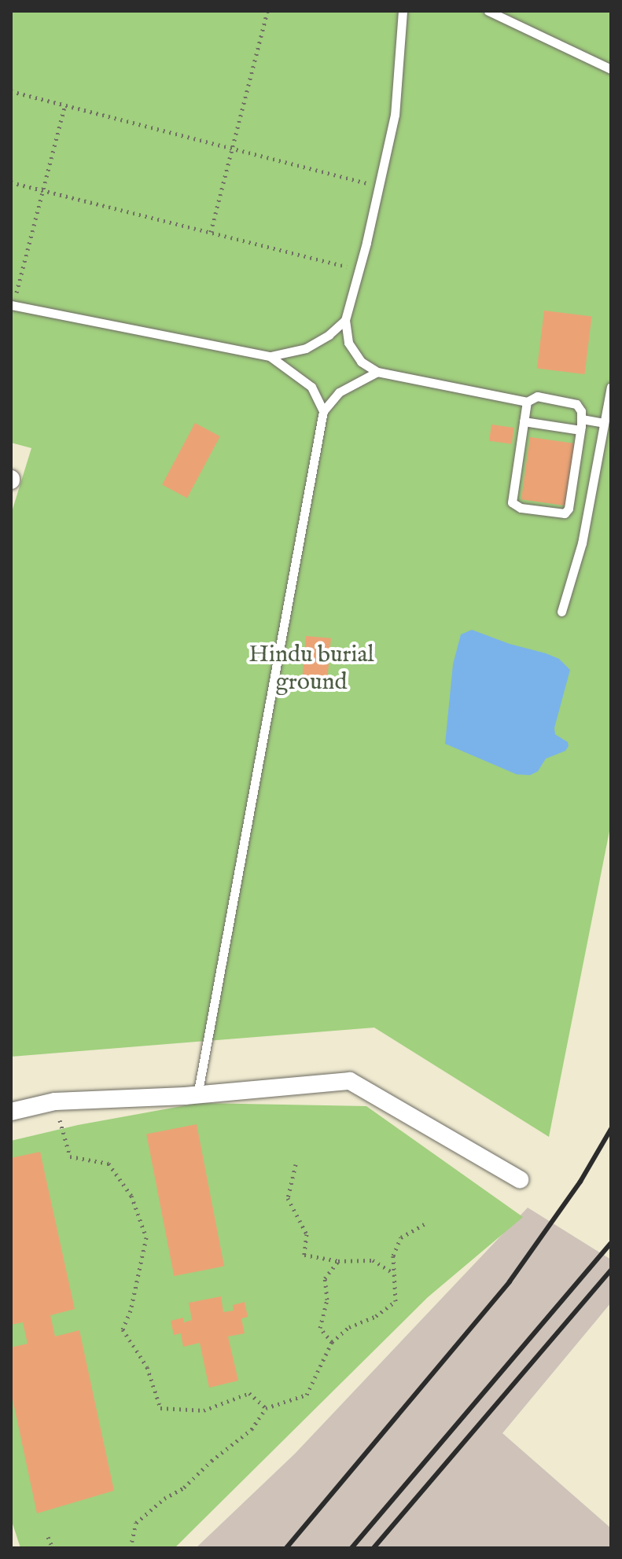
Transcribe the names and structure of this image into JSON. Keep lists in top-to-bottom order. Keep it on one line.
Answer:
{"parks":["Hindu burial ground"]}
